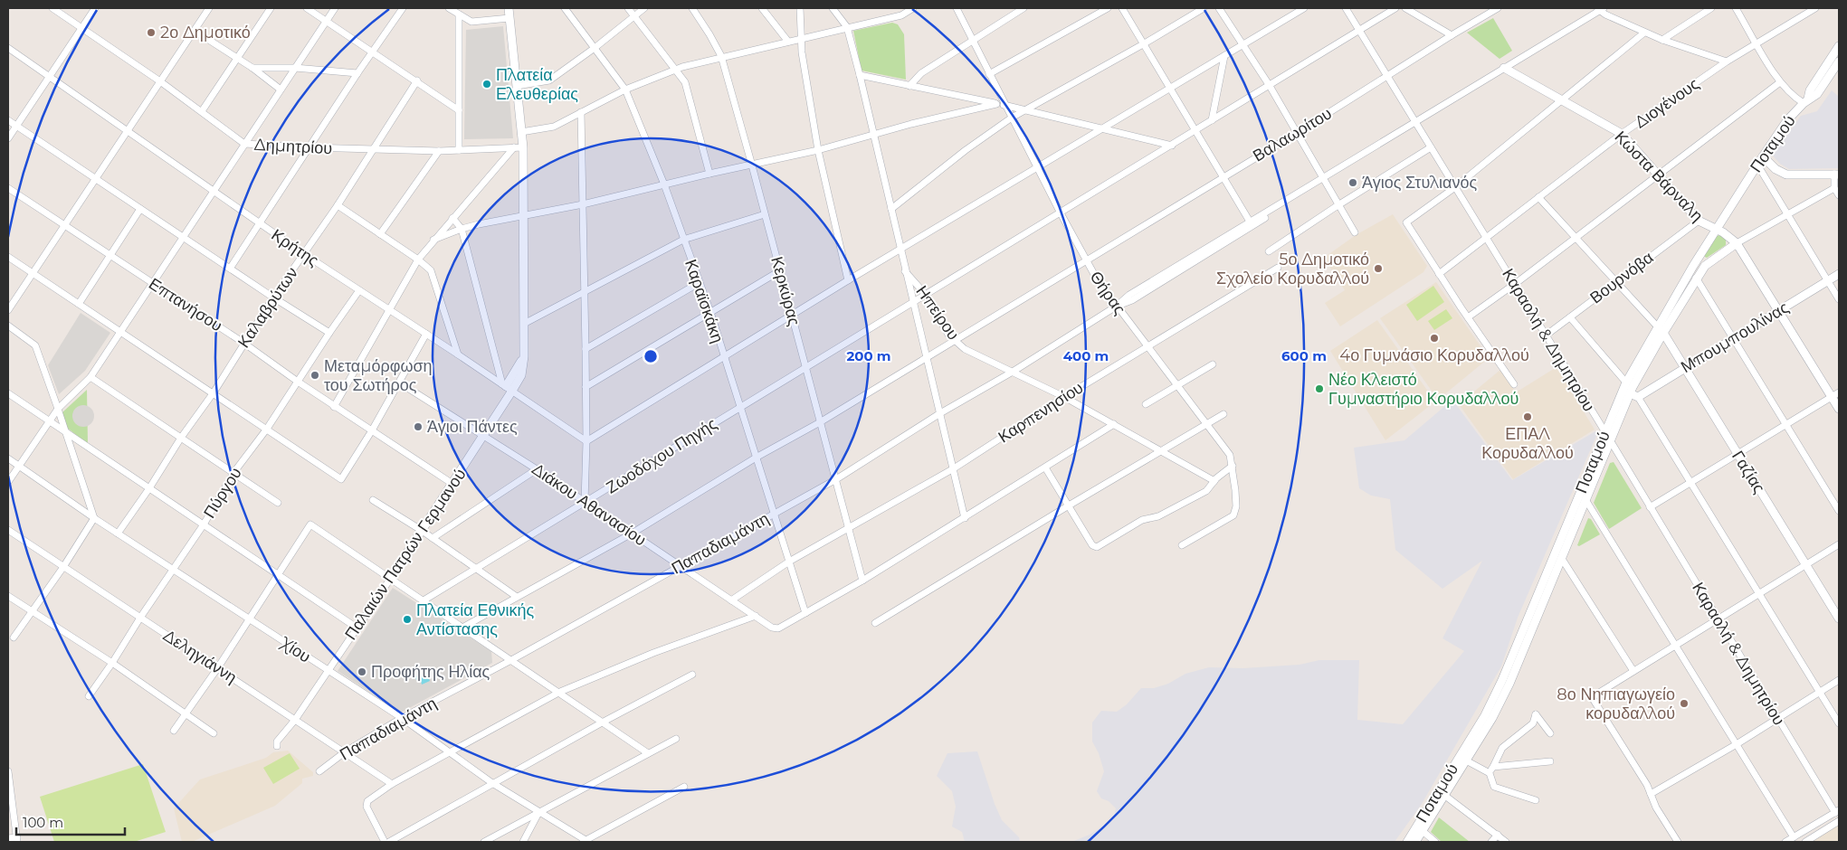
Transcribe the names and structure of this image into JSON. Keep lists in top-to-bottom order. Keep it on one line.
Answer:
{"streets":{"street":["Διογένους","Βαλαωρίτου","Ποταμού","Δημητρίου","Κώστα Βάρναλη","Κρήτης","Βουρνόβα","Κερκύρας","Θήρας","Καραϊσκάκη","Επτανήσου","Καλαβρύτων","Ηπείρου","Μπουμπουλίνας","Καραολή & Δημητρίου","Καρπενησίου","Ζωοδόχου Πηγής","Γαζίας","Πύργου","Διάκου Αθανασίου","Παπαδιαμάντη","Παλαιών Πατρών Γερμανού","Χίου","Δεληγιάννη"]},"crossings":[["Διογένους","Κώστα Βάρναλη"],["Διογένους","Καραολή & Δημητρίου"],["Βαλαωρίτου","Κερκύρας"],["Βαλαωρίτου","Θήρας"],["Βαλαωρίτου","Καραϊσκάκη"],["Βαλαωρίτου","Ηπείρου"],["Βαλαωρίτου","Καραολή & Δημητρίου"],["Βαλαωρίτου","Διάκου Αθανασίου"],["Ποταμού","Κώστα Βάρναλη"],["Ποταμού","Μπουμπουλίνας"],["Ποταμού","Καραολή & Δημητρίου"],["Ποταμού","Γαζίας"],["Δημητρίου","Καλαβρύτων"],["Δημητρίου","Παλαιών Πατρών Γερμανού"],["Κώστα Βάρναλη","Βουρνόβα"],["Κώστα Βάρναλη","Μπουμπουλίνας"],["Κώστα Βάρναλη","Παπαδιαμάντη"],["Κρήτης","Καλαβρύτων"],["Κρήτης","Πύργου"],["Κρήτης","Παλαιών Πατρών Γερμανού"],["Βουρνόβα","Καραολή & Δημητρίου"],["Κερκύρας","Καρπενησίου"],["Κερκύρας","Ζωοδόχου Πηγής"],["Κερκύρας","Παπαδιαμάντη"],["Θήρας","Καρπενησίου"],["Θήρας","Ζωοδόχου Πηγής"],["Θήρας","Παπαδιαμάντη"],["Καραϊσκάκη","Καρπενησίου"],["Καραϊσκάκη","Ζωοδόχου Πηγής"],["Καραϊσκάκη","Διάκου Αθανασίου"],["Καραϊσκάκη","Παπαδιαμάντη"],["Επτανήσου","Καλαβρύτων"],["Επτανήσου","Πύργου"],["Επτανήσου","Παλαιών Πατρών Γερμανού"],["Καλαβρύτων","Χίου"],["Ηπείρου","Καρπενησίου"],["Ηπείρου","Ζωοδόχου Πηγής"],["Ηπείρου","Παπαδιαμάντη"],["Μπουμπουλίνας","Γαζίας"],["Καραολή & Δημητρίου","Ζωοδόχου Πηγής"],["Καραολή & Δημητρίου","Παπαδιαμάντη"],["Καρπενησίου","Διάκου Αθανασίου"],["Ζωοδόχου Πηγής","Διάκου Αθανασίου"],["Πύργου","Χίου"],["Πύργου","Δεληγιάννη"],["Διάκου Αθανασίου","Παπαδιαμάντη"],["Διάκου Αθανασίου","Παλαιών Πατρών Γερμανού"],["Παπαδιαμάντη","Χίου"],["Παπαδιαμάντη","Δεληγιάννη"],["Παλαιών Πατρών Γερμανού","Χίου"],["Παλαιών Πατρών Γερμανού","Δεληγιάννη"]],"places":["2ο Δημοτικό","Πλατεία Ελευθερίας","Άγιος Στυλιανός","5ο Δημοτικό Σχολείο Κορυδαλλού","4ο Γυμνάσιο Κορυδαλλού","Μεταμόρφωση του Σωτήρος","Νέο Κλειστό Γυμναστήριο Κορυδαλλού","ΕΠΑΛ Κορυδαλλού","Άγιοι Πάντες","Πλατεία Εθνικής Αντίστασης","Προφήτης Ηλίας","8ο Νηπιαγωγείο κορυδαλλού"],"scale_bar":"100 m","rings":["200 m","400 m","600 m"]}
